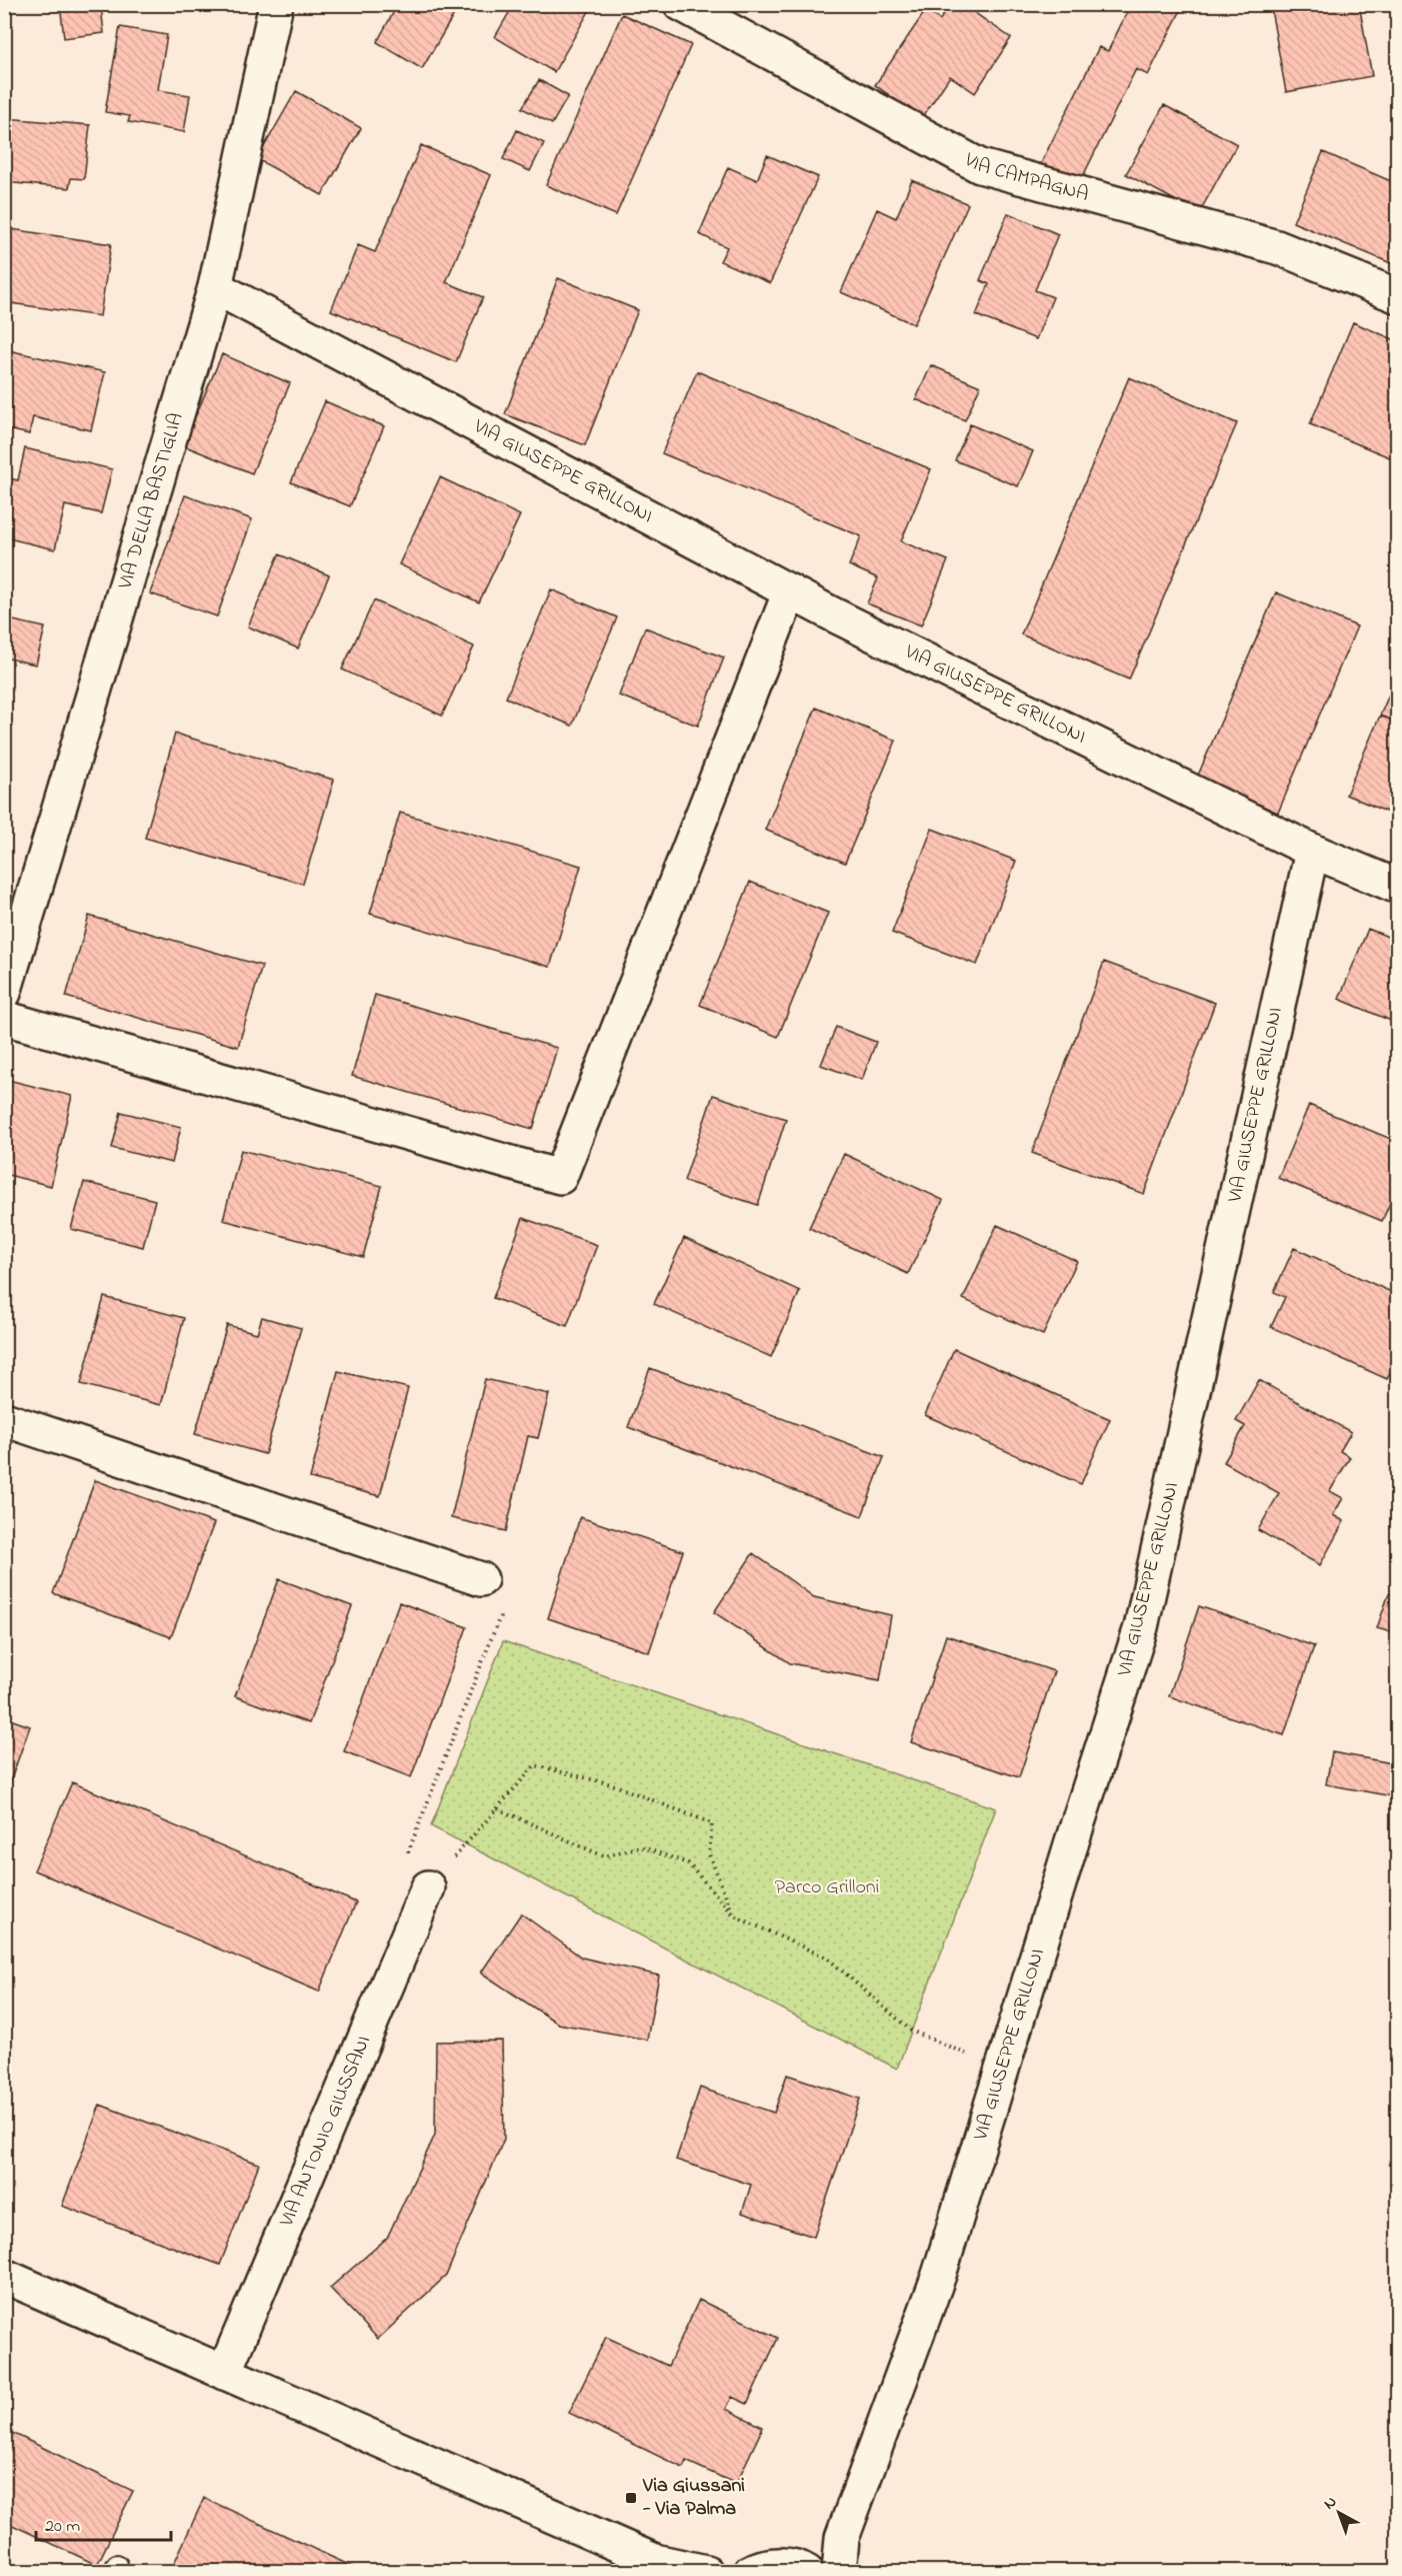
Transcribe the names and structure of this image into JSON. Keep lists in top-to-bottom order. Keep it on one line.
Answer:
{"streets":{"street":["VIA CAMPAGNA","VIA GIUSEPPE GRILLONI","VIA DELLA BASTIGLIA","VIA ANTONIO GIUSSANI"]},"crossings":[["VIA GIUSEPPE GRILLONI","VIA DELLA BASTIGLIA"]],"parks":["Parco Grilloni"],"places":{"transit":["Via Giussani - Via Palma"]},"scale_bar":"20 m","north":"top left"}
